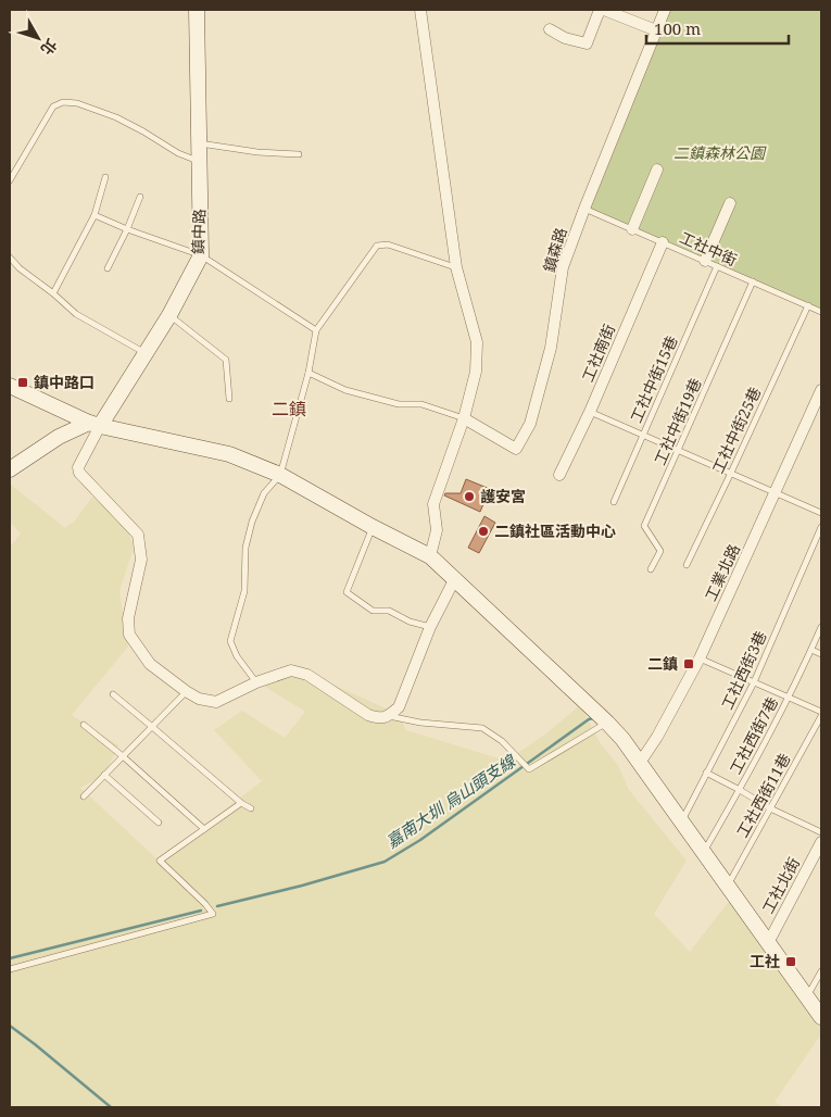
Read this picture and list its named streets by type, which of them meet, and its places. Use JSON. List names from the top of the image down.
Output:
{
  "streets": {
    "street": [
      "鎮中路",
      "鎮森路",
      "工社南街",
      "工業北路",
      "工社北街"
    ],
    "lane": [
      "工社中街",
      "工社中街15巷",
      "工社中街19巷",
      "工社中街25巷",
      "工社西街3巷",
      "工社西街7巷",
      "工社西街11巷"
    ]
  },
  "crossings": [
    ["工社中街", "鎮森路"],
    ["工社中街", "工社南街"],
    ["工社中街", "工社中街15巷"],
    ["工社中街", "工社中街19巷"],
    ["工社中街", "工社中街25巷"]
  ],
  "districts": ["二鎮"],
  "water": ["嘉南大圳 烏山頭支線"],
  "parks": ["二鎮森林公園"],
  "places": {
    "transit": ["鎮中路口", "二鎮", "工社"],
    "other": ["護安宮", "二鎮社區活動中心"]
  },
  "scale_bar": "100 m",
  "north": "bottom right"
}
